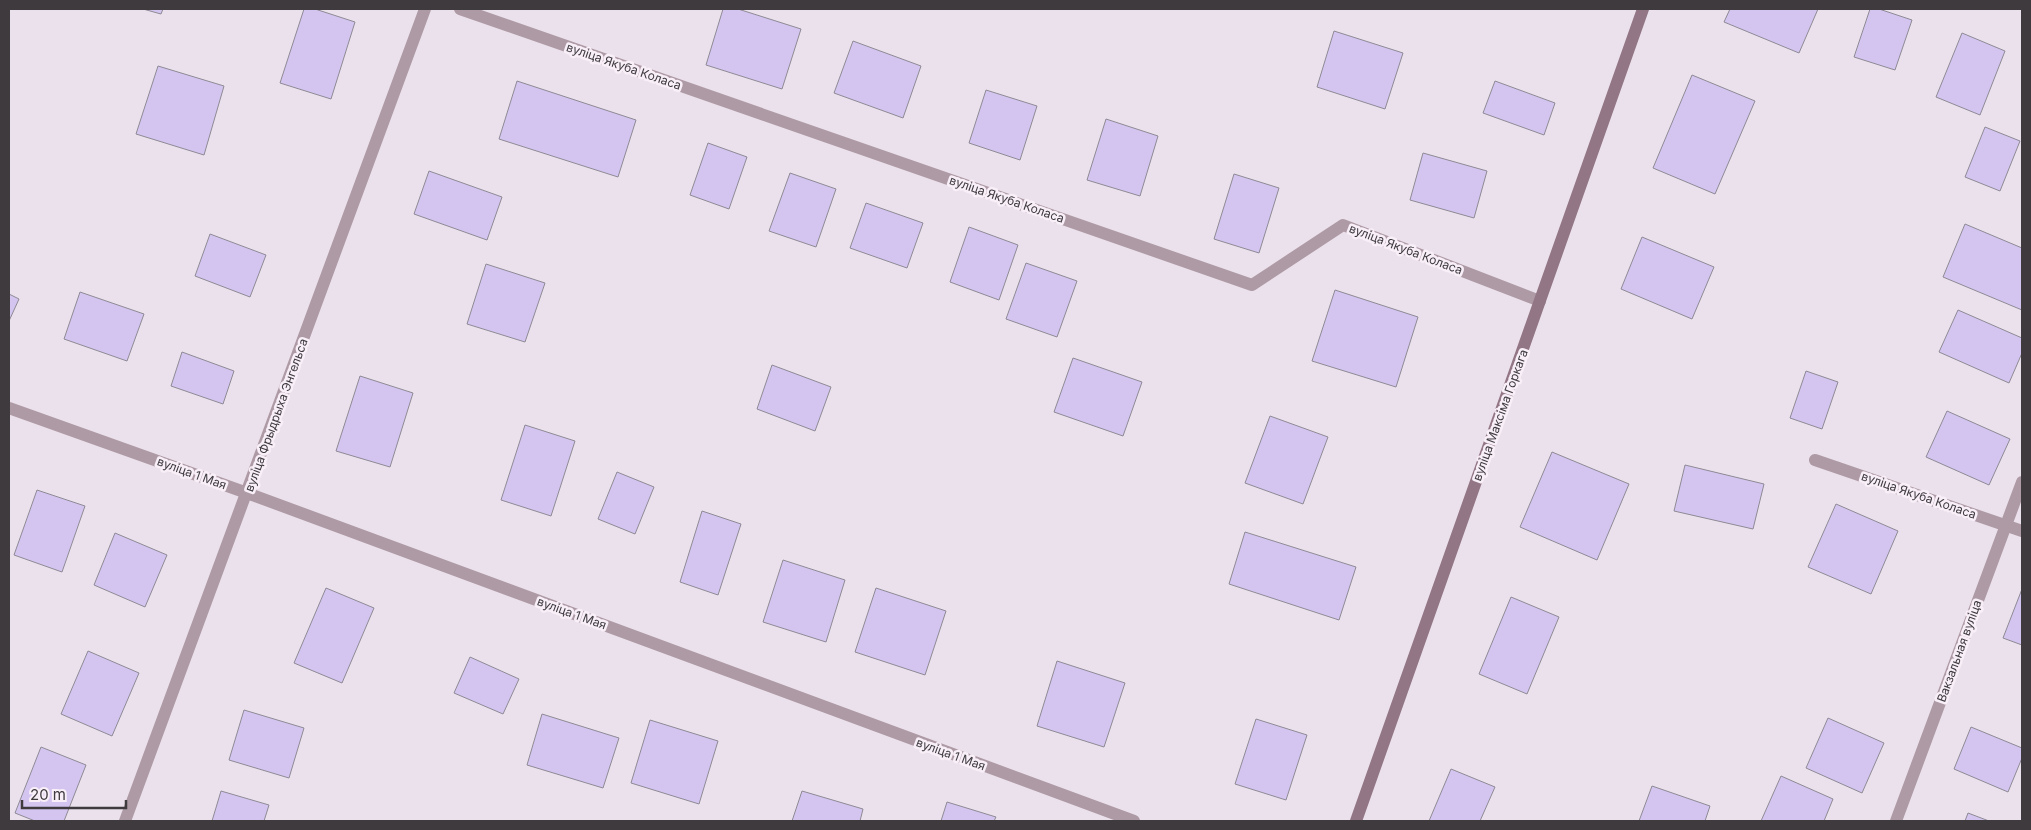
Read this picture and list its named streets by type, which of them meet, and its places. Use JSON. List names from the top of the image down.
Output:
{
  "streets": {
    "street": [
      "вуліца Якуба Коласа",
      "вуліца Фрыдрыха Энгельса",
      "вуліца Максіма Горкага",
      "вуліца 1 Мая",
      "Вакзальная вуліца"
    ]
  },
  "crossings": [
    ["вуліца Якуба Коласа", "вуліца Максіма Горкага"],
    ["вуліца Якуба Коласа", "Вакзальная вуліца"],
    ["вуліца Фрыдрыха Энгельса", "вуліца 1 Мая"]
  ],
  "scale_bar": "20 m"
}
